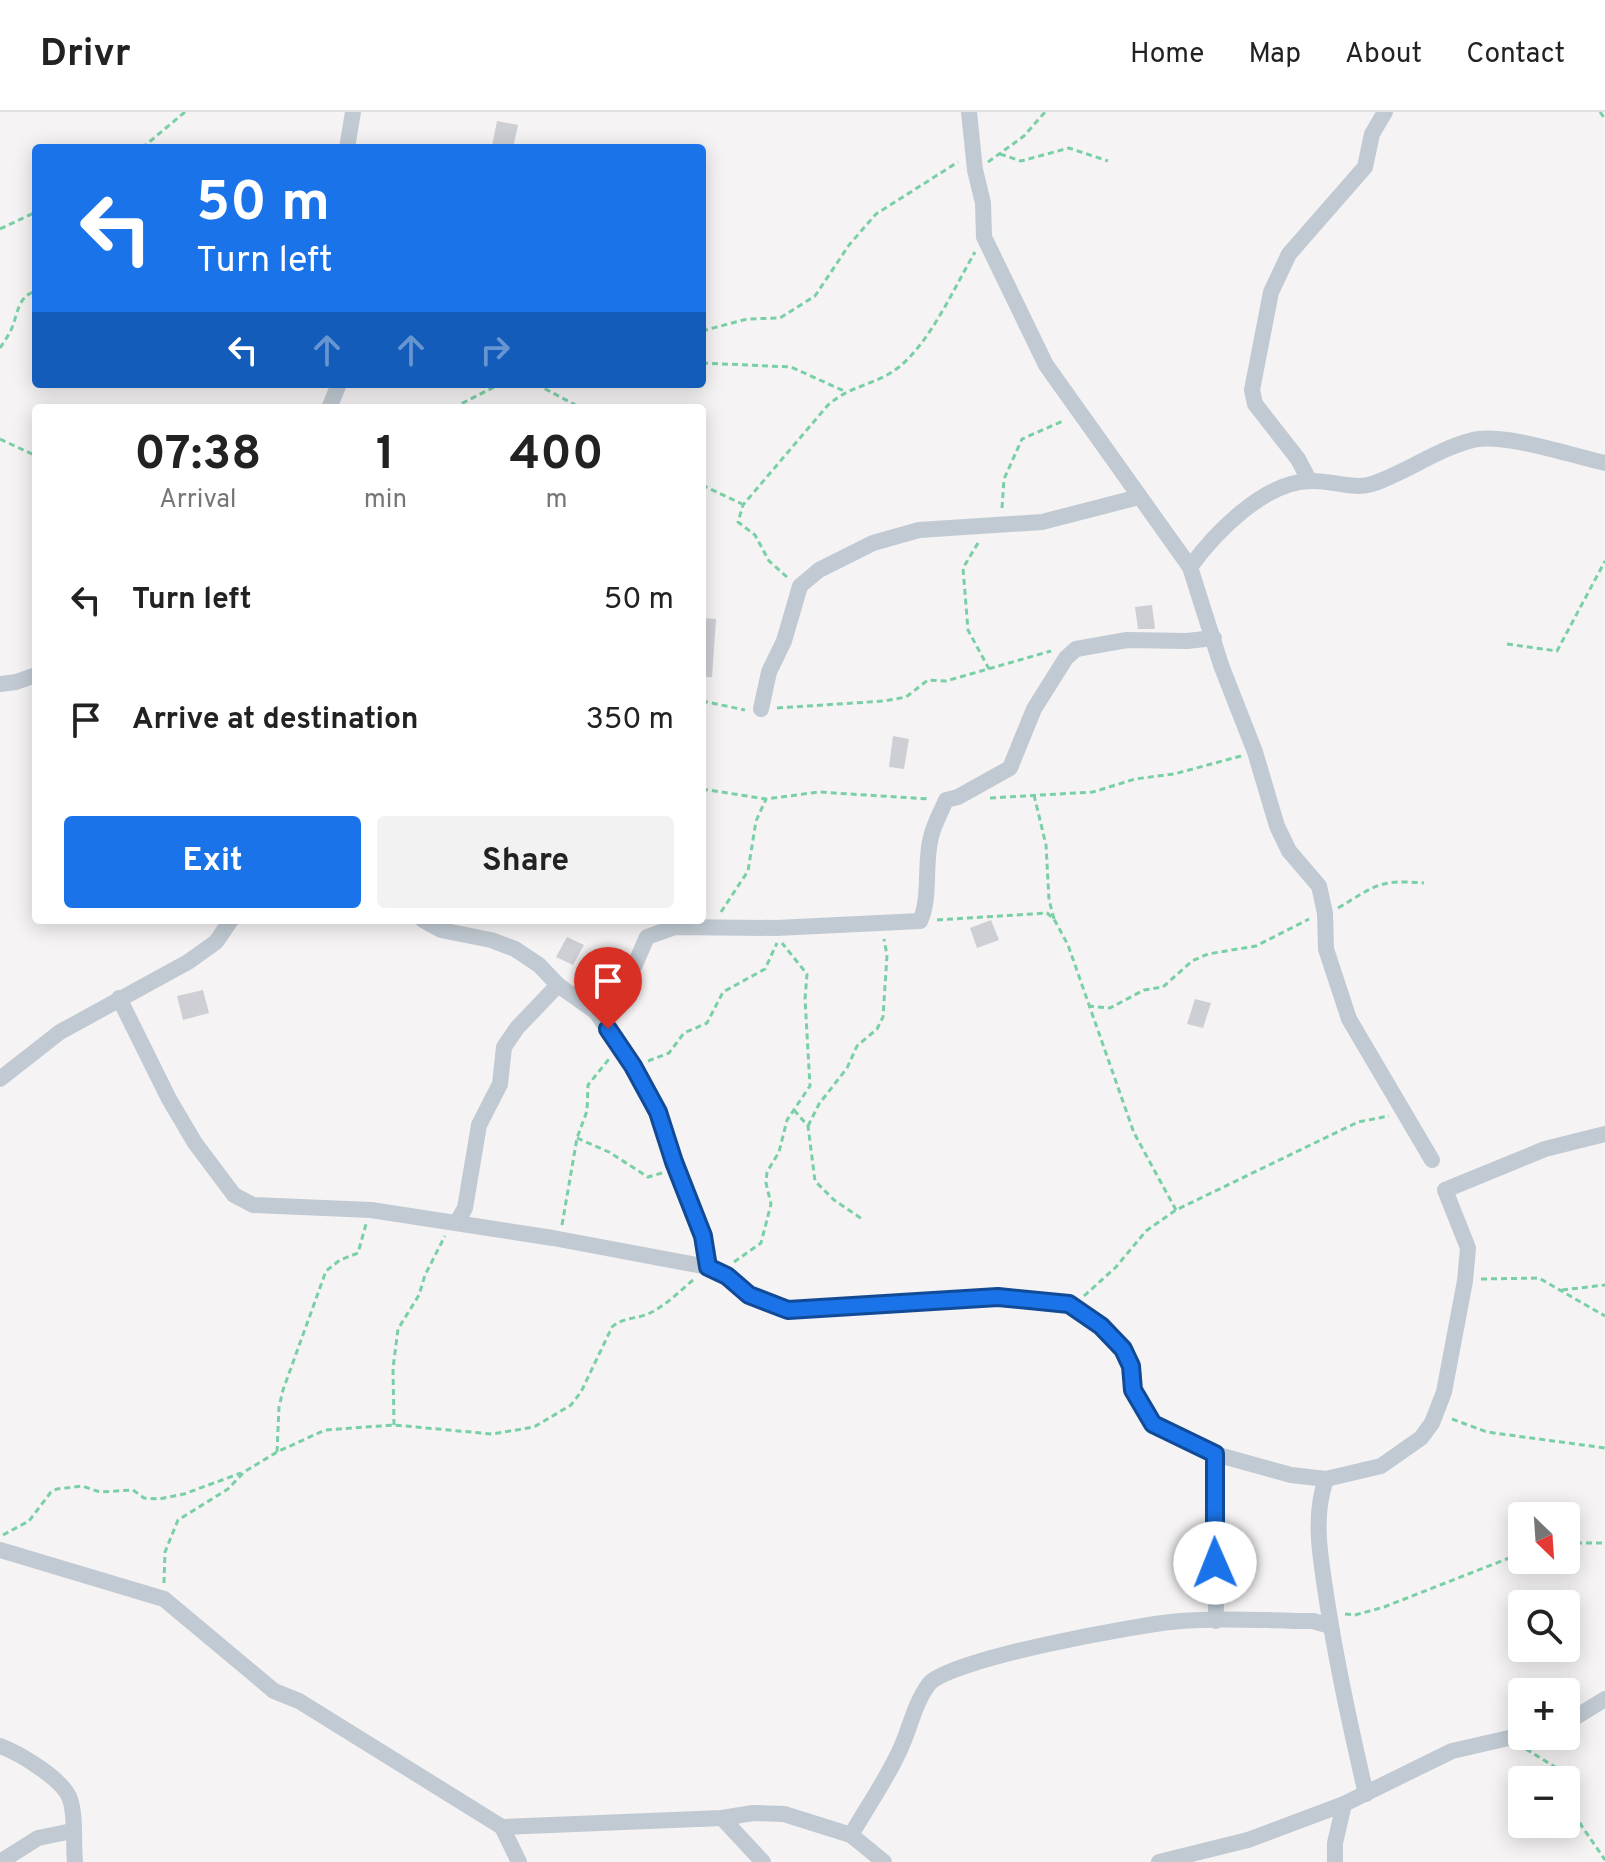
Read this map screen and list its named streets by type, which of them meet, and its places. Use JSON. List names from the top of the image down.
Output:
{
  "north": "bottom right",
  "page": {
    "header": "Drivr",
    "nav": [
      "Home",
      "Map",
      "About",
      "Contact"
    ],
    "turn": ["50 m", "Turn left"],
    "eta": [
      "07:38",
      "Arrival",
      "1",
      "min",
      "400",
      "m"
    ],
    "list": [
      {
        "name": "Turn left",
        "value": "50 m"
      },
      {
        "name": "Arrive at destination",
        "value": "350 m"
      }
    ],
    "buttons": ["Exit", "Share"],
    "map_buttons": ["+", "−"]
  }
}
